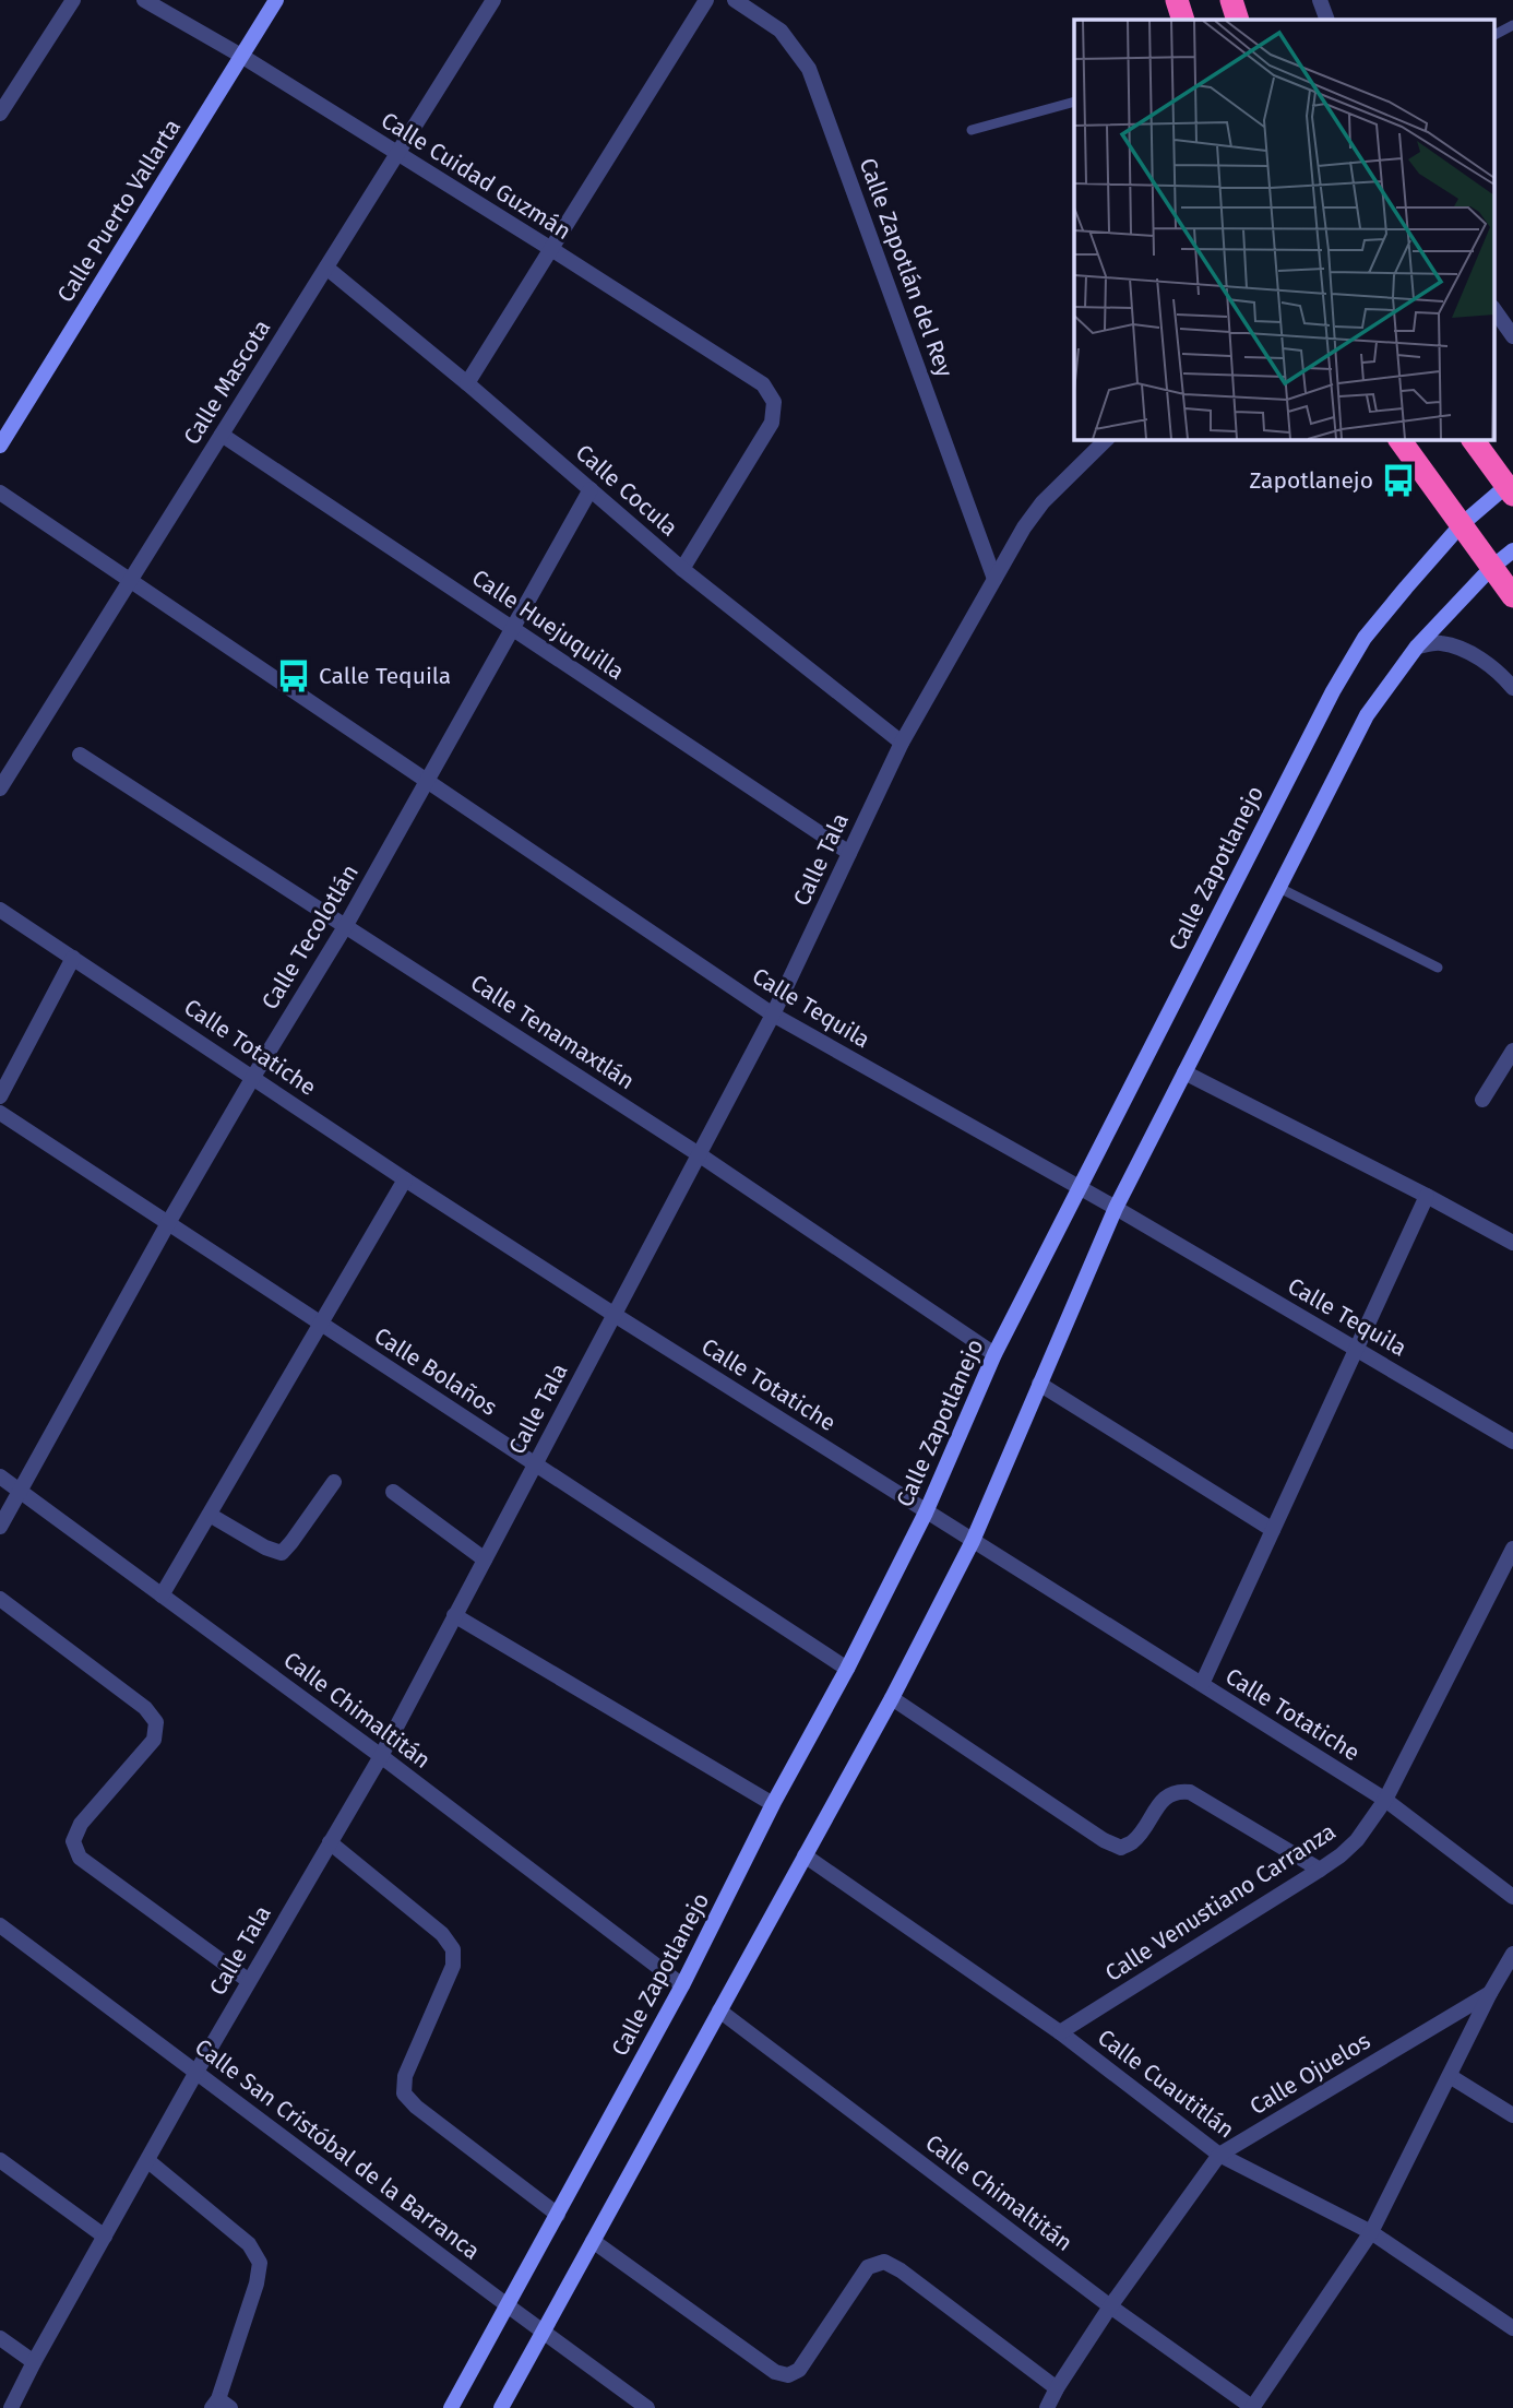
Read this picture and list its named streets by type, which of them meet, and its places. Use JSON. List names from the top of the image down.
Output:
{
  "streets": {
    "street": [
      "Calle Cuidad Guzmán",
      "Calle Puerto Vallarta",
      "Calle Zapotlán del Rey",
      "Calle Mascota",
      "Calle Cocula",
      "Calle Huejuquilla",
      "Calle Tala",
      "Calle Zapotlanejo",
      "Calle Tecolotlán",
      "Calle Tequila",
      "Calle Tenamaxtlán",
      "Calle Totatiche",
      "Calle Bolaños",
      "Calle Chimaltitán",
      "Calle Venustiano Carranza",
      "Calle Ojuelos",
      "Calle Cuautitlán",
      "Calle San Cristóbal de la Barranca"
    ]
  },
  "crossings": [
    ["Calle Cuidad Guzmán", "Calle Puerto Vallarta"],
    ["Calle Cuidad Guzmán", "Calle Mascota"],
    ["Calle Cuidad Guzmán", "Calle Cocula"],
    ["Calle Zapotlán del Rey", "Calle Tala"],
    ["Calle Mascota", "Calle Cocula"],
    ["Calle Mascota", "Calle Huejuquilla"],
    ["Calle Mascota", "Calle Tequila"],
    ["Calle Cocula", "Calle Tala"],
    ["Calle Cocula", "Calle Tecolotlán"],
    ["Calle Huejuquilla", "Calle Tala"],
    ["Calle Huejuquilla", "Calle Tecolotlán"],
    ["Calle Tala", "Calle Tequila"],
    ["Calle Tala", "Calle Tenamaxtlán"],
    ["Calle Tala", "Calle Totatiche"],
    ["Calle Tala", "Calle Bolaños"],
    ["Calle Tala", "Calle Chimaltitán"],
    ["Calle Tala", "Calle San Cristóbal de la Barranca"],
    ["Calle Zapotlanejo", "Calle Tequila"],
    ["Calle Zapotlanejo", "Calle Tenamaxtlán"],
    ["Calle Zapotlanejo", "Calle Totatiche"],
    ["Calle Zapotlanejo", "Calle Bolaños"],
    ["Calle Zapotlanejo", "Calle Chimaltitán"],
    ["Calle Zapotlanejo", "Calle San Cristóbal de la Barranca"],
    ["Calle Tecolotlán", "Calle Tequila"],
    ["Calle Tecolotlán", "Calle Tenamaxtlán"],
    ["Calle Tecolotlán", "Calle Totatiche"],
    ["Calle Tecolotlán", "Calle Bolaños"],
    ["Calle Tecolotlán", "Calle Chimaltitán"],
    ["Calle Totatiche", "Calle Venustiano Carranza"],
    ["Calle Chimaltitán", "Calle Ojuelos"],
    ["Calle Venustiano Carranza", "Calle Cuautitlán"],
    ["Calle Ojuelos", "Calle Cuautitlán"]
  ],
  "places": {
    "bus stop": ["Zapotlanejo", "Calle Tequila"]
  }
}
